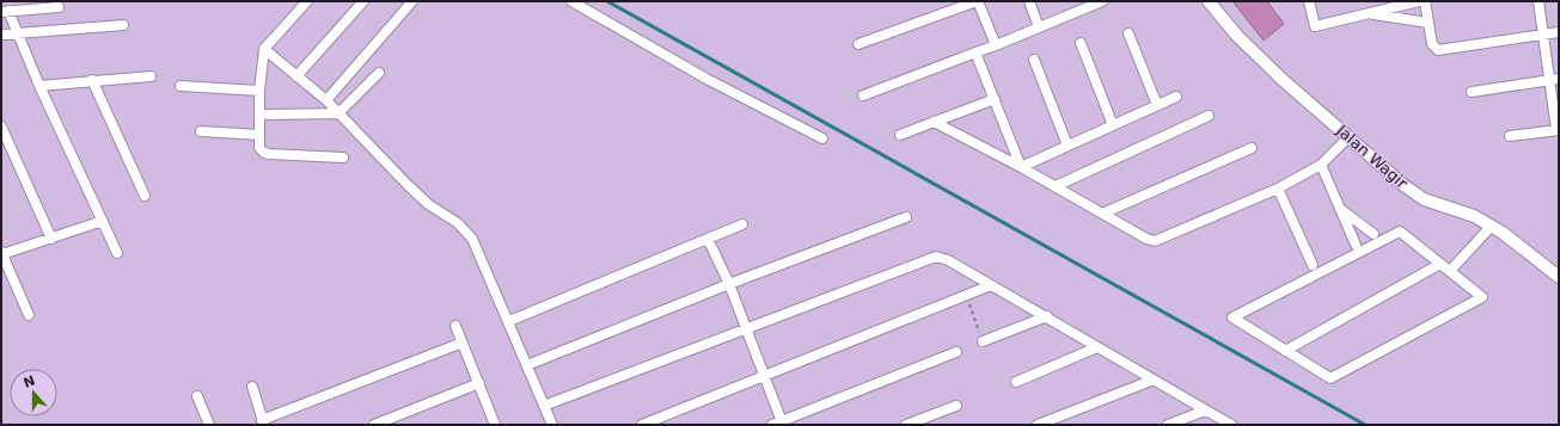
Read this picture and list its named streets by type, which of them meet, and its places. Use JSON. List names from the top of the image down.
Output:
{
  "streets": {
    "street": ["Jalan Wagir"]
  },
  "north": "top"
}
